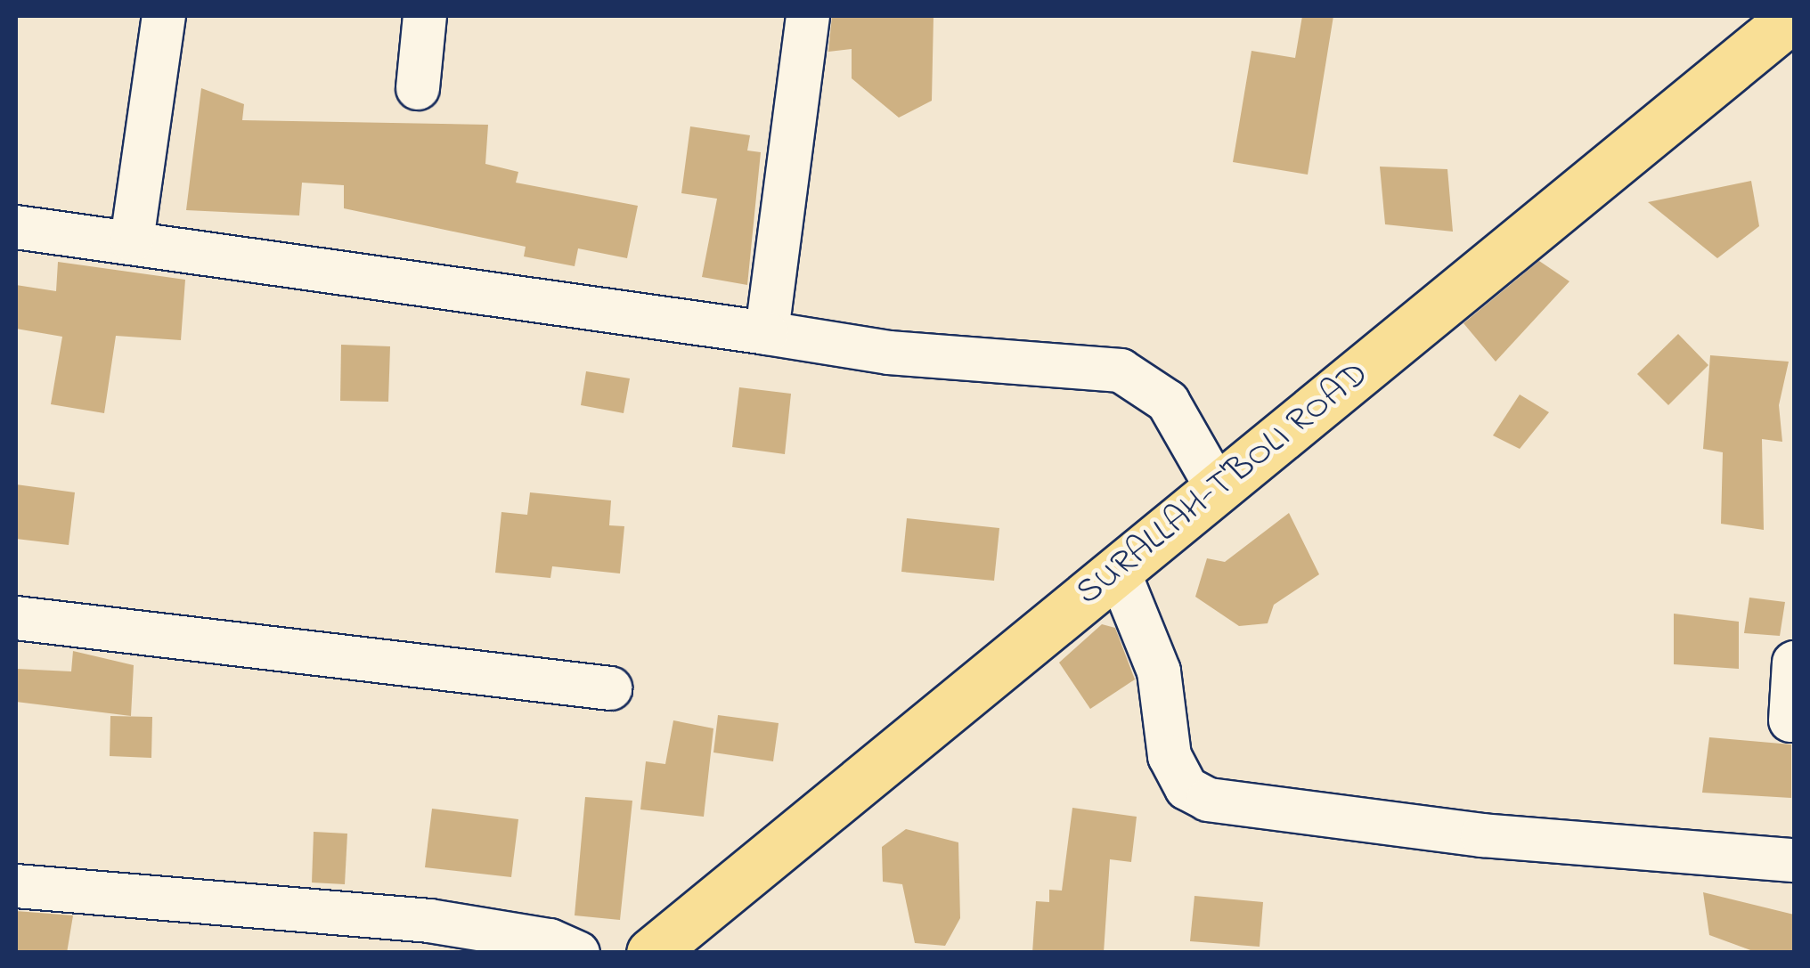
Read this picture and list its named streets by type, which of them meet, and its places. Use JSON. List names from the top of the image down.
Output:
{
  "streets": {
    "main road": ["SURALLAH-T'BOLI ROAD"]
  }
}
